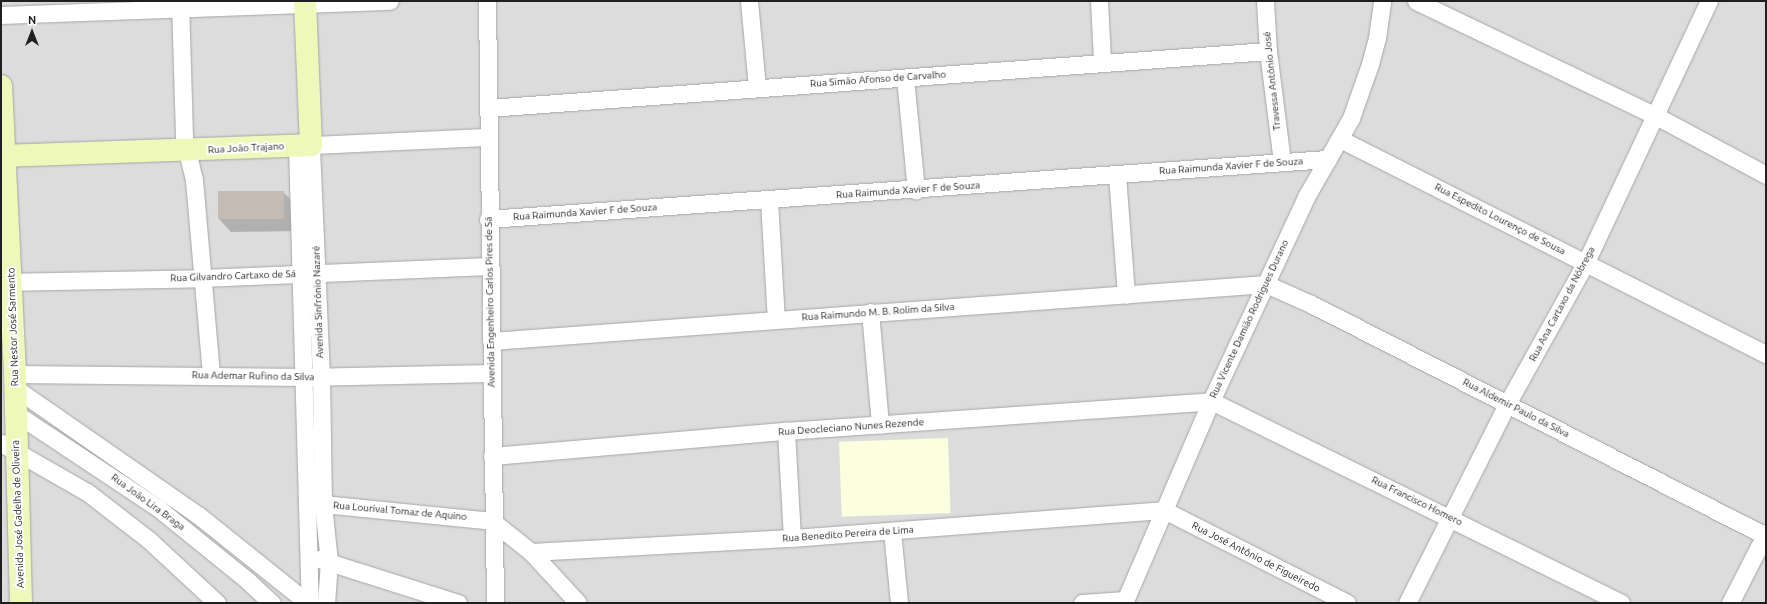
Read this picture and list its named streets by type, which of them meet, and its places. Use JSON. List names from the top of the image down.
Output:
{
  "streets": {
    "main road": [
      "Rua João Trajano",
      "Avenida Sinfrônio Nazaré",
      "Rua Nestor José Sarmento",
      "Avenida José Gadelha de Oliveira"
    ],
    "street": [
      "Rua Simão Afonso de Carvalho",
      "Travessa Antônio José",
      "Rua Raimunda Xavier F de Souza",
      "Rua Espedito Lourenço de Sousa",
      "Rua Gilvandro Cartaxo de Sá",
      "Avenida Engenheiro Carlos Pires de Sá",
      "Rua Ana Cartaxo da Nóbrega",
      "Rua Raimundo M. B. Rolim da Silva",
      "Rua Vicente Damião Rodrigues Durano",
      "Rua Ademar Rufino da Silva",
      "Rua Aldemir Paulo da Silva",
      "Rua Deocleciano Nunes Rezende",
      "Rua Francisco Homero",
      "Rua João Lira Braga",
      "Rua Lourival Tomaz de Aquino",
      "Rua Benedito Pereira de Lima",
      "Rua José Antônio de Figueiredo"
    ]
  },
  "crossings": [
    ["Rua Simão Afonso de Carvalho", "Travessa Antônio José"],
    ["Rua Simão Afonso de Carvalho", "Avenida Engenheiro Carlos Pires de Sá"],
    ["Travessa Antônio José", "Rua Raimunda Xavier F de Souza"],
    ["Rua João Trajano", "Avenida Sinfrônio Nazaré"],
    ["Rua João Trajano", "Avenida Engenheiro Carlos Pires de Sá"],
    ["Rua João Trajano", "Rua Nestor José Sarmento"],
    ["Rua Raimunda Xavier F de Souza", "Avenida Engenheiro Carlos Pires de Sá"],
    ["Rua Raimunda Xavier F de Souza", "Rua Vicente Damião Rodrigues Durano"],
    ["Rua Espedito Lourenço de Sousa", "Rua Ana Cartaxo da Nóbrega"],
    ["Rua Espedito Lourenço de Sousa", "Rua Vicente Damião Rodrigues Durano"],
    ["Rua Gilvandro Cartaxo de Sá", "Avenida Sinfrônio Nazaré"],
    ["Rua Gilvandro Cartaxo de Sá", "Avenida Engenheiro Carlos Pires de Sá"],
    ["Rua Gilvandro Cartaxo de Sá", "Rua Nestor José Sarmento"],
    ["Avenida Sinfrônio Nazaré", "Rua Ademar Rufino da Silva"],
    ["Avenida Sinfrônio Nazaré", "Rua Lourival Tomaz de Aquino"],
    ["Avenida Engenheiro Carlos Pires de Sá", "Rua Raimundo M. B. Rolim da Silva"],
    ["Avenida Engenheiro Carlos Pires de Sá", "Rua Ademar Rufino da Silva"],
    ["Avenida Engenheiro Carlos Pires de Sá", "Rua Deocleciano Nunes Rezende"],
    ["Avenida Engenheiro Carlos Pires de Sá", "Rua Lourival Tomaz de Aquino"],
    ["Rua Ana Cartaxo da Nóbrega", "Rua Aldemir Paulo da Silva"],
    ["Rua Ana Cartaxo da Nóbrega", "Rua Francisco Homero"],
    ["Rua Raimundo M. B. Rolim da Silva", "Rua Vicente Damião Rodrigues Durano"],
    ["Rua Raimundo M. B. Rolim da Silva", "Rua Aldemir Paulo da Silva"],
    ["Rua Vicente Damião Rodrigues Durano", "Rua Aldemir Paulo da Silva"],
    ["Rua Vicente Damião Rodrigues Durano", "Rua Deocleciano Nunes Rezende"],
    ["Rua Vicente Damião Rodrigues Durano", "Rua Francisco Homero"],
    ["Rua Vicente Damião Rodrigues Durano", "Rua Benedito Pereira de Lima"],
    ["Rua Vicente Damião Rodrigues Durano", "Rua José Antônio de Figueiredo"],
    ["Rua Nestor José Sarmento", "Rua Ademar Rufino da Silva"],
    ["Rua Nestor José Sarmento", "Rua João Lira Braga"],
    ["Rua Nestor José Sarmento", "Avenida José Gadelha de Oliveira"],
    ["Rua Deocleciano Nunes Rezende", "Rua Francisco Homero"],
    ["Rua João Lira Braga", "Avenida José Gadelha de Oliveira"],
    ["Rua Benedito Pereira de Lima", "Rua José Antônio de Figueiredo"]
  ],
  "north": "top"
}
